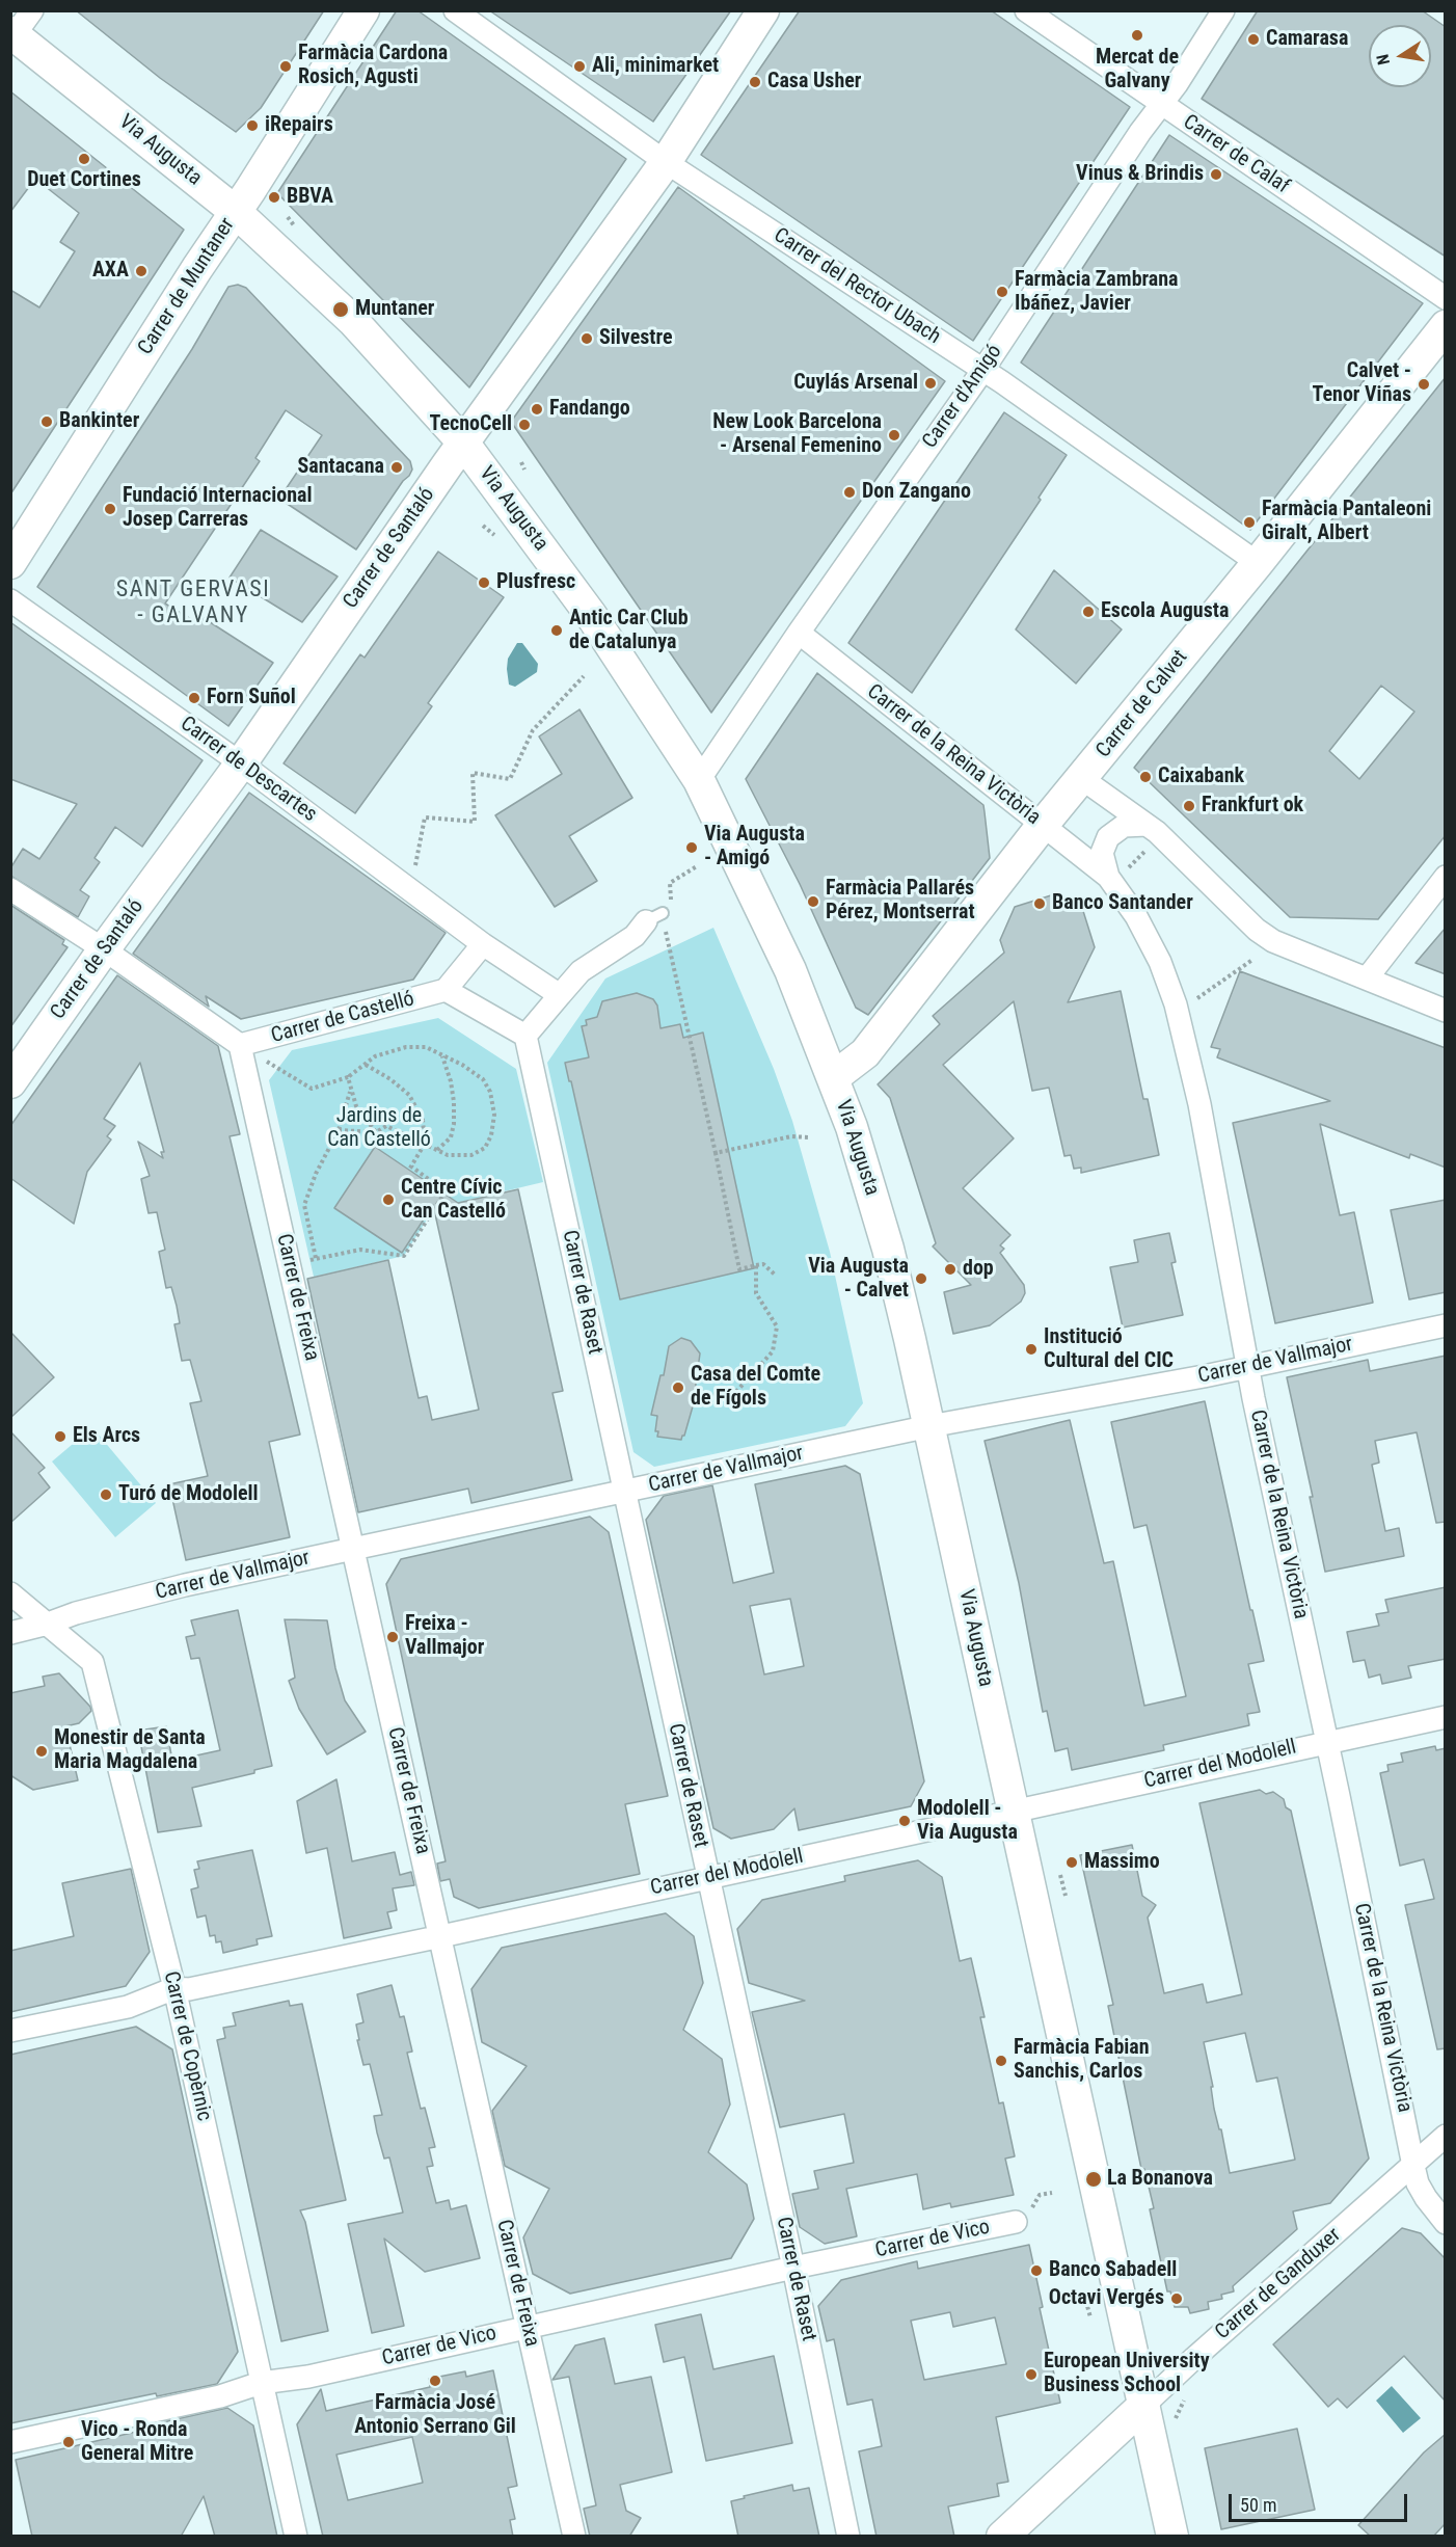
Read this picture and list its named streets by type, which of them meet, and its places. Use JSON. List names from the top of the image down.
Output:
{
  "streets": {
    "street": [
      "Via Augusta",
      "Carrer de Calaf",
      "Carrer de Muntaner",
      "Carrer del Rector Ubach",
      "Carrer d'Amigó",
      "Carrer de Santaló",
      "Carrer de Calvet",
      "Carrer de la Reina Victòria",
      "Carrer de Descartes",
      "Carrer de Castelló",
      "Carrer de Raset",
      "Carrer de Freixa",
      "Carrer de Vallmajor",
      "Carrer del Modolell",
      "Carrer de Copèrnic",
      "Carrer de Vico",
      "Carrer de Ganduxer"
    ]
  },
  "crossings": [
    ["Via Augusta", "Carrer de Muntaner"],
    ["Via Augusta", "Carrer d'Amigó"],
    ["Via Augusta", "Carrer de Santaló"],
    ["Via Augusta", "Carrer de Calvet"],
    ["Via Augusta", "Carrer de Vallmajor"],
    ["Via Augusta", "Carrer del Modolell"],
    ["Via Augusta", "Carrer de Ganduxer"],
    ["Carrer de Calaf", "Carrer d'Amigó"],
    ["Carrer del Rector Ubach", "Carrer d'Amigó"],
    ["Carrer del Rector Ubach", "Carrer de Santaló"],
    ["Carrer del Rector Ubach", "Carrer de Calvet"],
    ["Carrer d'Amigó", "Carrer de la Reina Victòria"],
    ["Carrer de Santaló", "Carrer de Descartes"],
    ["Carrer de Calvet", "Carrer de la Reina Victòria"],
    ["Carrer de la Reina Victòria", "Carrer de Vallmajor"],
    ["Carrer de la Reina Victòria", "Carrer del Modolell"],
    ["Carrer de la Reina Victòria", "Carrer de Ganduxer"],
    ["Carrer de Castelló", "Carrer de Freixa"],
    ["Carrer de Raset", "Carrer de Vallmajor"],
    ["Carrer de Raset", "Carrer del Modolell"],
    ["Carrer de Raset", "Carrer de Vico"],
    ["Carrer de Freixa", "Carrer de Vallmajor"],
    ["Carrer de Freixa", "Carrer del Modolell"],
    ["Carrer de Freixa", "Carrer de Vico"],
    ["Carrer de Vallmajor", "Carrer de Copèrnic"],
    ["Carrer del Modolell", "Carrer de Copèrnic"],
    ["Carrer de Copèrnic", "Carrer de Vico"]
  ],
  "districts": ["SANT GERVASI - GALVANY"],
  "parks": ["Jardins de Can Castelló"],
  "places": [
    "Mercat de Galvany",
    "Camarasa",
    "Farmàcia Cardona Rosich, Agusti",
    "Ali, minimarket",
    "Casa Usher",
    "iRepairs",
    "Duet Cortines",
    "Vinus & Brindis",
    "BBVA",
    "AXA",
    "Farmàcia Zambrana Ibáñez, Javier",
    "Muntaner",
    "Silvestre",
    "Cuylás Arsenal",
    "Calvet - Tenor Viñas",
    "Fandango",
    "Bankinter",
    "TecnoCell",
    "New Look Barcelona - Arsenal Femenino",
    "Santacana",
    "Don Zangano",
    "Fundació Internacional Josep Carreras",
    "Farmàcia Pantaleoni Giralt, Albert",
    "Plusfresc",
    "Escola Augusta",
    "Antic Car Club de Catalunya",
    "Forn Suñol",
    "Caixabank",
    "Frankfurt ok",
    "Via Augusta - Amigó",
    "Farmàcia Pallarés Pérez, Montserrat",
    "Banco Santander",
    "Centre Cívic Can Castelló",
    "dop",
    "Via Augusta - Calvet",
    "Institució Cultural del CIC",
    "Casa del Comte de Fígols",
    "Els Arcs",
    "Turó de Modolell",
    "Freixa - Vallmajor",
    "Monestir de Santa Maria Magdalena",
    "Modolell - Via Augusta",
    "Massimo",
    "Farmàcia Fabian Sanchis, Carlos",
    "La Bonanova",
    "Banco Sabadell",
    "Octavi Vergés",
    "European University Business School",
    "Farmàcia José Antonio Serrano Gil",
    "Vico - Ronda General Mitre"
  ],
  "scale_bar": "50 m",
  "north": "left"
}
